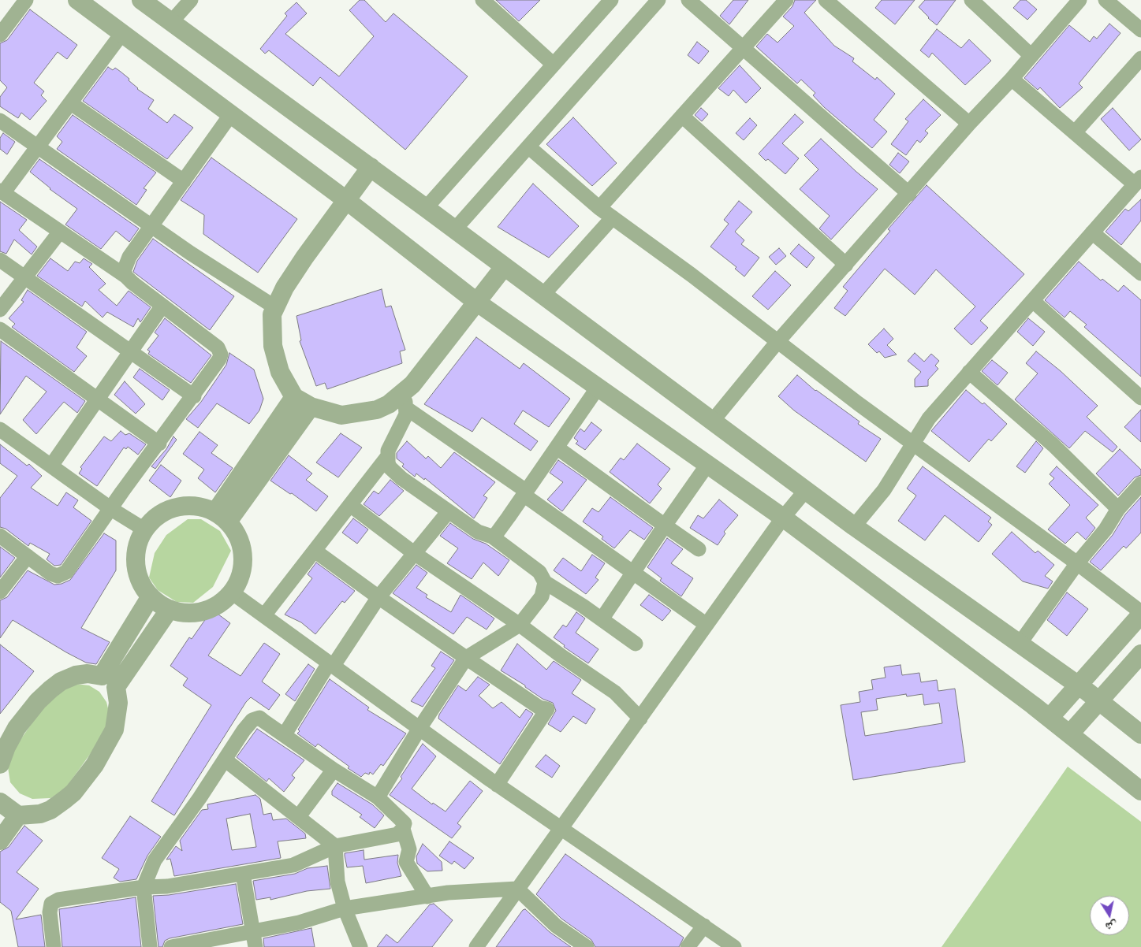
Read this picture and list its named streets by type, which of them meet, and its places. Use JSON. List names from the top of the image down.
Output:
{
  "north": "bottom"
}
